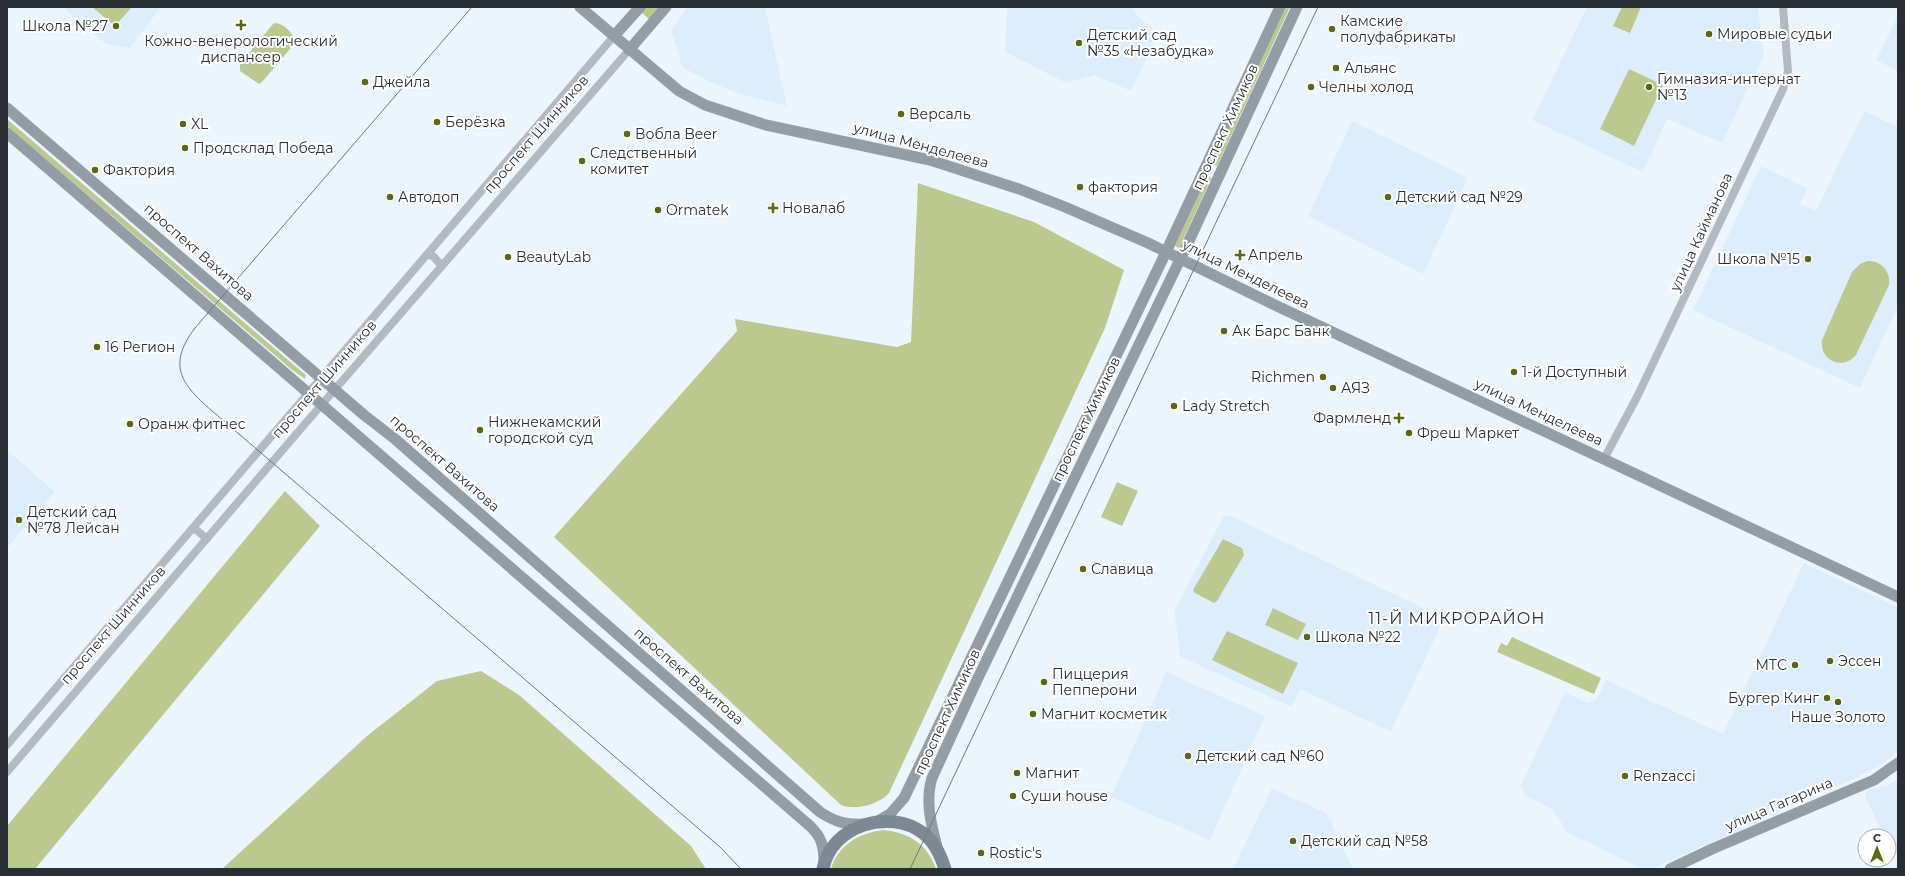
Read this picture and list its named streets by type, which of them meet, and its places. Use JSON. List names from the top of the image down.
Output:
{
  "streets": {
    "main road": [
      "проспект Химиков",
      "проспект Шинников",
      "улица Менделеева",
      "проспект Вахитова",
      "улица Гагарина"
    ],
    "street": ["улица Кайманова"]
  },
  "crossings": [
    ["проспект Химиков", "улица Менделеева"],
    ["проспект Химиков", "проспект Вахитова"],
    ["проспект Шинников", "улица Менделеева"],
    ["проспект Шинников", "проспект Вахитова"],
    ["улица Менделеева", "улица Кайманова"]
  ],
  "districts": ["11-Й МИКРОРАЙОН"],
  "places": {
    "health": [
      "Кожно-венерологический диспансер",
      "Новалаб",
      "Апрель",
      "Фармленд"
    ],
    "other": [
      "Школа №27",
      "Камские полуфабрикаты",
      "Мировые судьи",
      "Детский сад №35 «Незабудка»",
      "Альянс",
      "Джейла",
      "Челны холод",
      "Гимназия-интернат №13",
      "Версаль",
      "Берёзка",
      "XL",
      "Вобла Beer",
      "Продсклад Победа",
      "Следственный комитет",
      "Фактория",
      "фактория",
      "Автодоп",
      "Детский сад №29",
      "Ormatek",
      "BeautyLab",
      "Школа №15",
      "Ак Барс Банк",
      "16 Регион",
      "1-й Доступный",
      "Richmen",
      "АЯЗ",
      "Lady Stretch",
      "Оранж фитнес",
      "Нижнекамский городской суд",
      "Фреш Маркет",
      "Детский сад №78 Лейсан",
      "Славица",
      "Школа №22",
      "Эссен",
      "МТС",
      "Пиццерия Пепперони",
      "Бургер Кинг",
      "Наше Золото",
      "Магнит косметик",
      "Детский сад №60",
      "Магнит",
      "Renzacci",
      "Суши house",
      "Детский сад №58",
      "Rostic's"
    ]
  },
  "north": "top"
}
